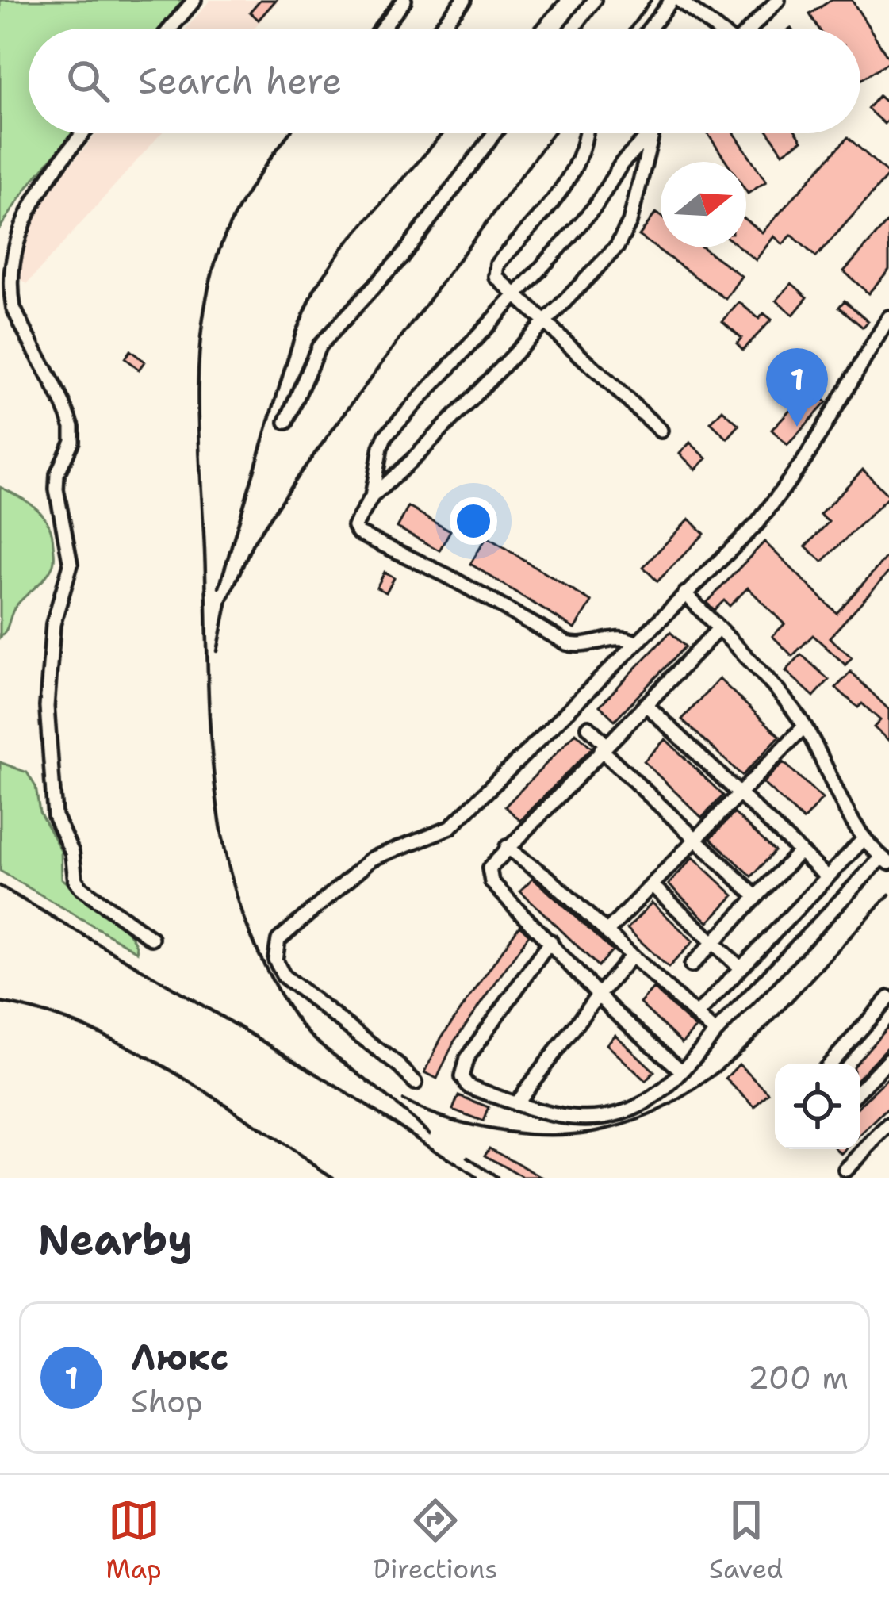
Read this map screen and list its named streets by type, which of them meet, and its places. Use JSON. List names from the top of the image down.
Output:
{
  "north": "right",
  "page": {
    "search": "Search here",
    "pins": "1",
    "heading": "Nearby",
    "list": [
      {
        "mark": "1",
        "name": "Люкс",
        "note": "Shop",
        "value": "200 m"
      }
    ],
    "nav": ["Map", "Directions", "Saved"]
  }
}
